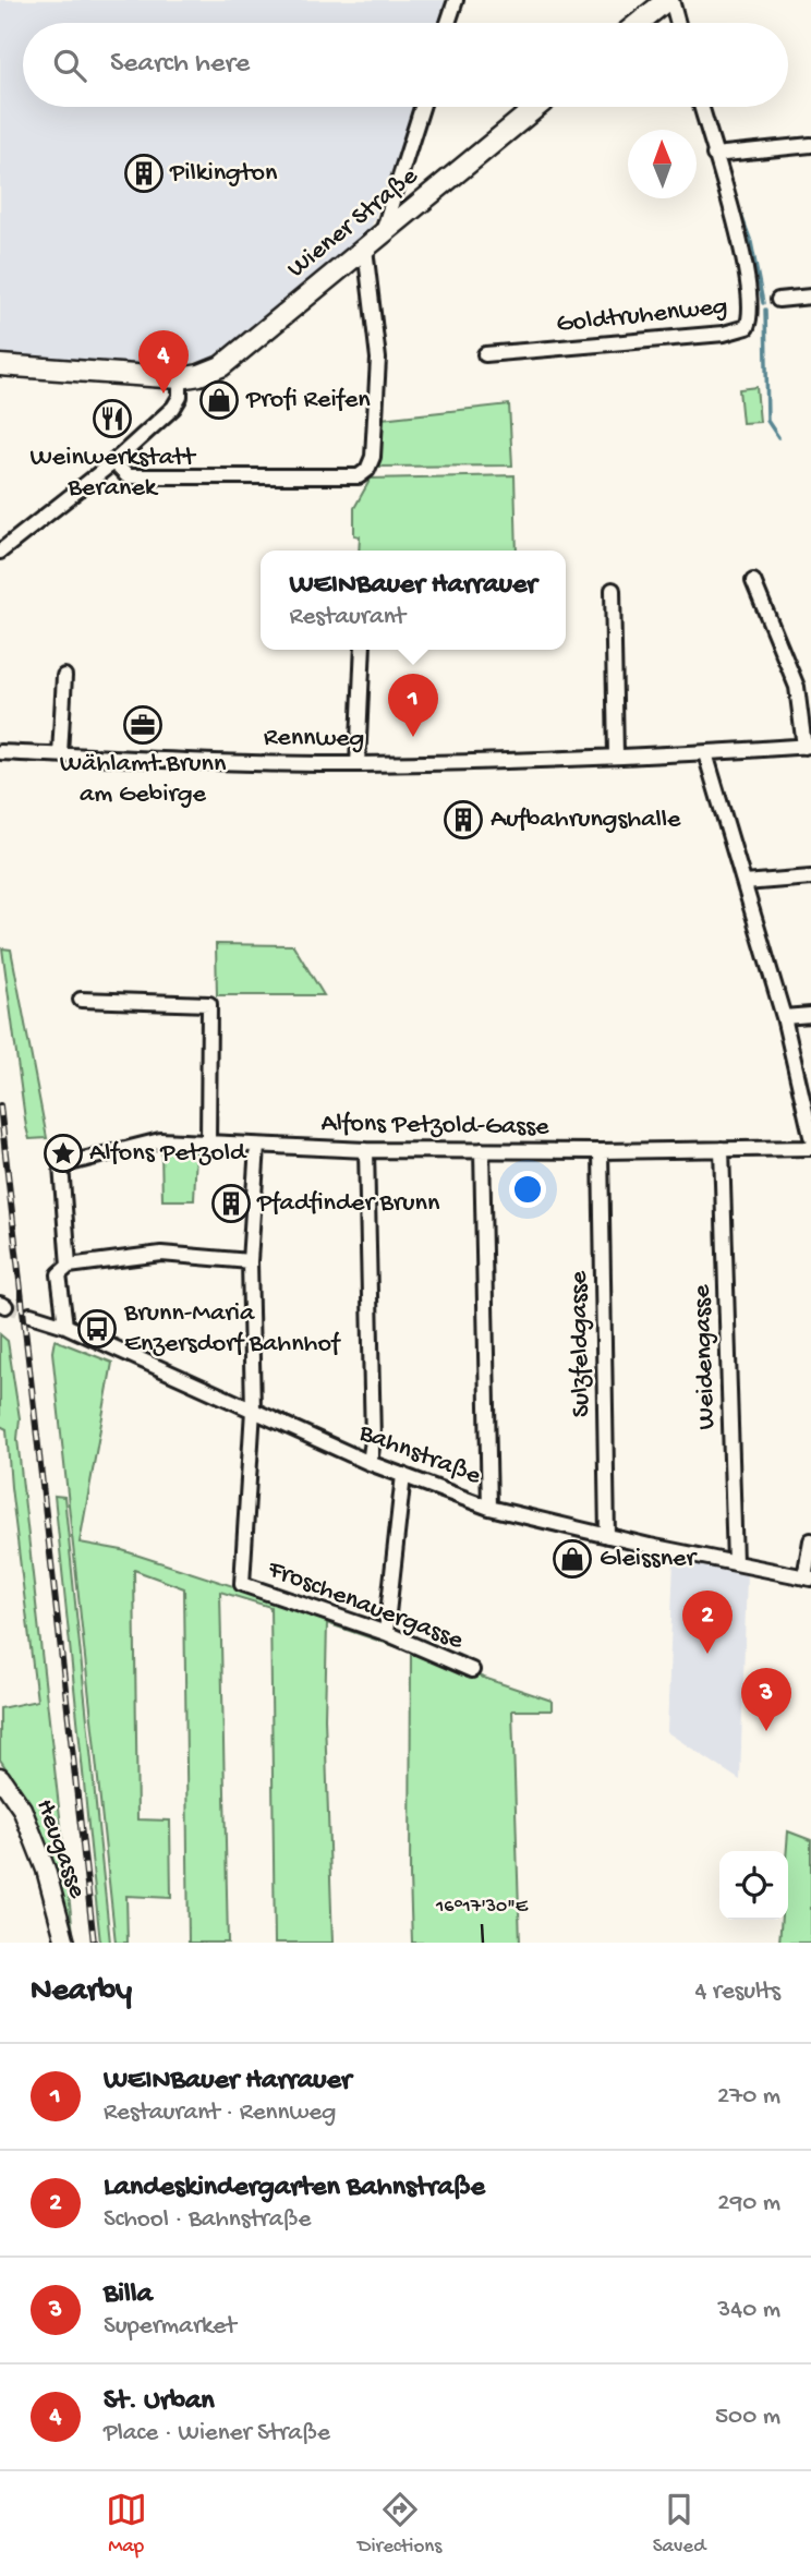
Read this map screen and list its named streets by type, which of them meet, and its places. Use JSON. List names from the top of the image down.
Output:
{
  "streets": {
    "main road": ["Wiener Straße"],
    "street": [
      "Goldtruhenweg",
      "Rennweg",
      "Alfons Petzold-Gasse",
      "Sulzfeldgasse",
      "Weidengasse",
      "Bahnstraße",
      "Froschenauergasse",
      "Heugasse"
    ]
  },
  "crossings": [
    ["Alfons Petzold-Gasse", "Sulzfeldgasse"],
    ["Alfons Petzold-Gasse", "Weidengasse"],
    ["Sulzfeldgasse", "Bahnstraße"],
    ["Weidengasse", "Bahnstraße"],
    ["Bahnstraße", "Froschenauergasse"]
  ],
  "places": {
    "building": ["Pilkington", "Aufbahrungshalle", "Pfadfinder Brunn"],
    "shop": ["Profi Reifen", "Gleissner"],
    "restaurant": ["Weinwerkstatt Beranek"],
    "office": ["Wählamt Brunn am Gebirge"],
    "place": ["Alfons Petzold"],
    "bus stop": ["Brunn-Maria Enzersdorf Bahnhof"]
  },
  "north": "top",
  "page": {
    "search": "Search here",
    "pins": [
      "4",
      "1",
      "2",
      "3"
    ],
    "popup": ["WEINBauer Harrauer", "Restaurant"],
    "heading": ["Nearby", "4 results"],
    "list": [
      {
        "mark": "1",
        "name": "WEINBauer Harrauer",
        "note": "Restaurant · Rennweg",
        "value": "270 m"
      },
      {
        "mark": "2",
        "name": "Landeskindergarten Bahnstraße",
        "note": "School · Bahnstraße",
        "value": "290 m"
      },
      {
        "mark": "3",
        "name": "Billa",
        "note": "Supermarket",
        "value": "340 m"
      },
      {
        "mark": "4",
        "name": "St. Urban",
        "note": "Place · Wiener Straße",
        "value": "500 m"
      }
    ],
    "nav": ["Map", "Directions", "Saved"]
  },
  "coordinates": ["16°17'30\"E"]
}
